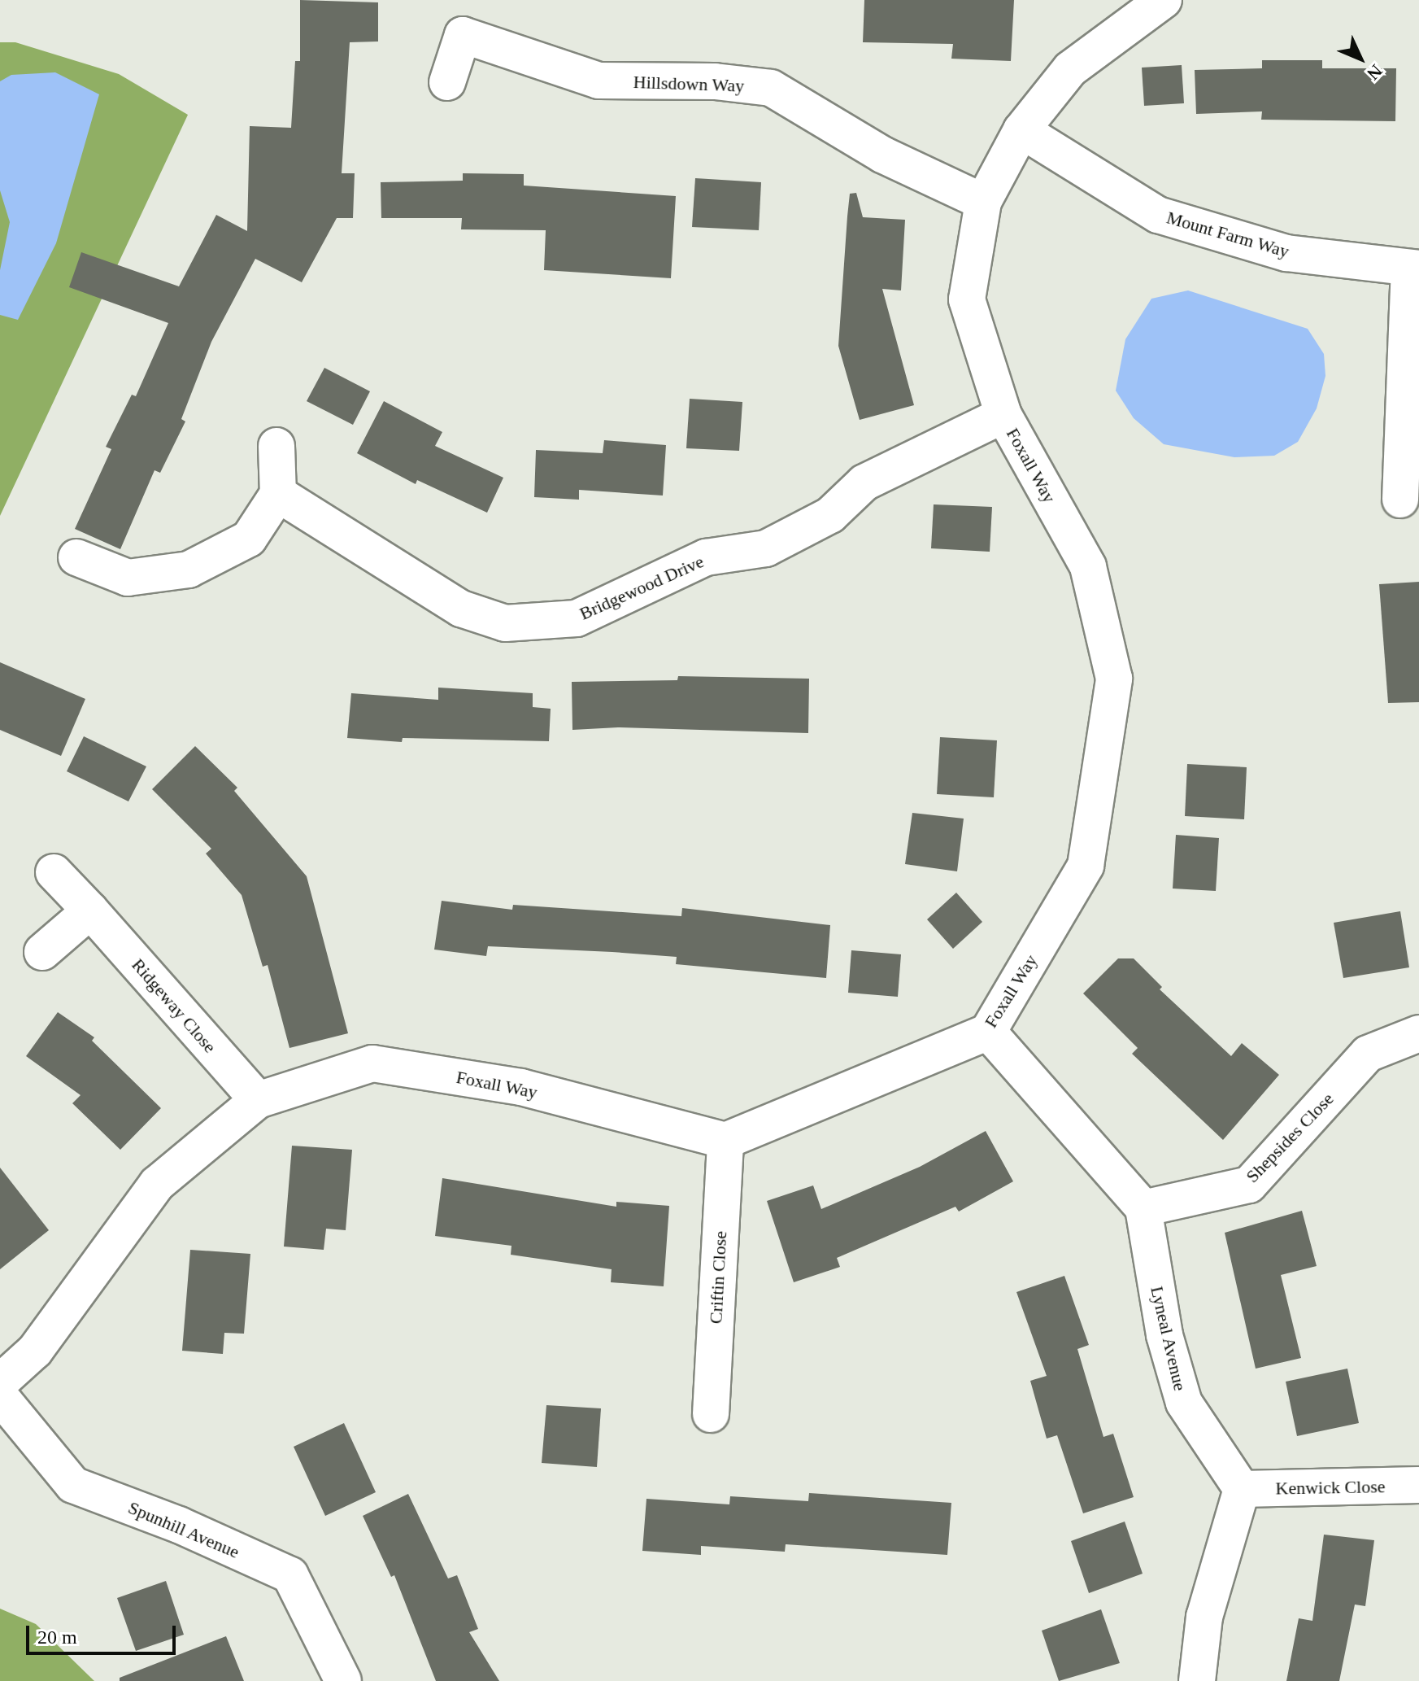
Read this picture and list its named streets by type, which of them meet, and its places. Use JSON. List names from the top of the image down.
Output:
{
  "streets": {
    "street": [
      "Hillsdown Way",
      "Mount Farm Way",
      "Foxall Way",
      "Bridgewood Drive",
      "Ridgeway Close",
      "Shepsides Close",
      "Criftin Close",
      "Lyneal Avenue",
      "Kenwick Close",
      "Spunhill Avenue"
    ]
  },
  "crossings": [
    ["Hillsdown Way", "Foxall Way"],
    ["Mount Farm Way", "Foxall Way"],
    ["Foxall Way", "Bridgewood Drive"],
    ["Foxall Way", "Ridgeway Close"],
    ["Foxall Way", "Criftin Close"],
    ["Shepsides Close", "Lyneal Avenue"],
    ["Lyneal Avenue", "Kenwick Close"]
  ],
  "scale_bar": "20 m",
  "north": "bottom right"
}
